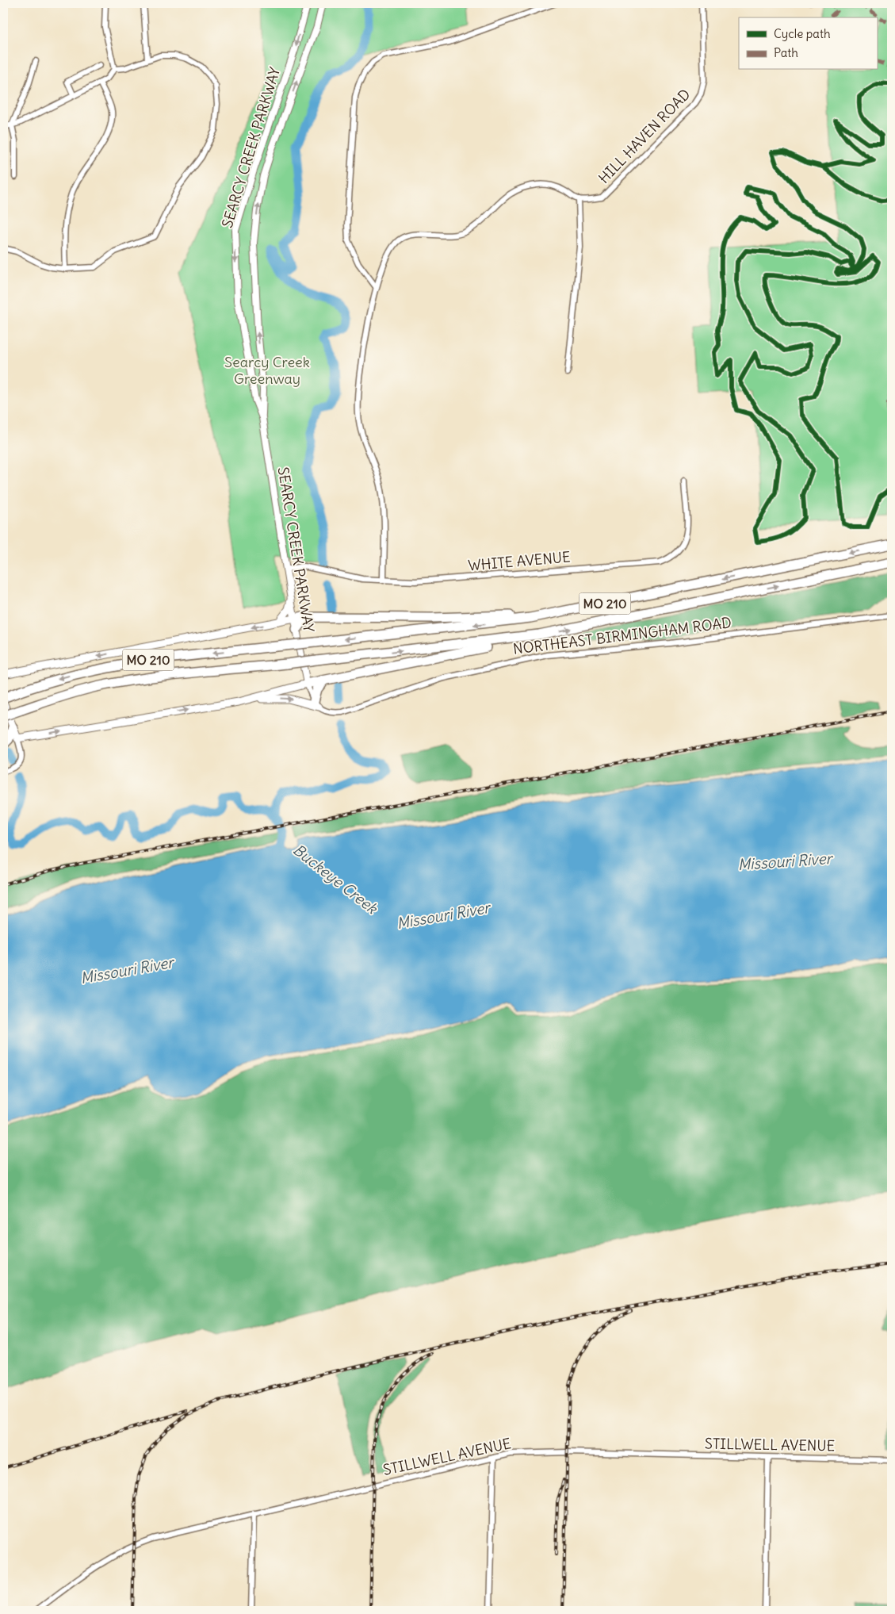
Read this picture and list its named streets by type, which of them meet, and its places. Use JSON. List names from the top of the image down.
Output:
{
  "streets": {
    "highway": ["MO 210"],
    "street": [
      "HILL HAVEN ROAD",
      "SEARCY CREEK PARKWAY",
      "WHITE AVENUE",
      "NORTHEAST BIRMINGHAM ROAD",
      "STILLWELL AVENUE"
    ]
  },
  "crossings": [
    ["SEARCY CREEK PARKWAY", "WHITE AVENUE"]
  ],
  "water": ["Missouri River", "Buckeye Creek"],
  "parks": ["Searcy Creek Greenway"],
  "legend": ["Cycle path", "Path"]
}
